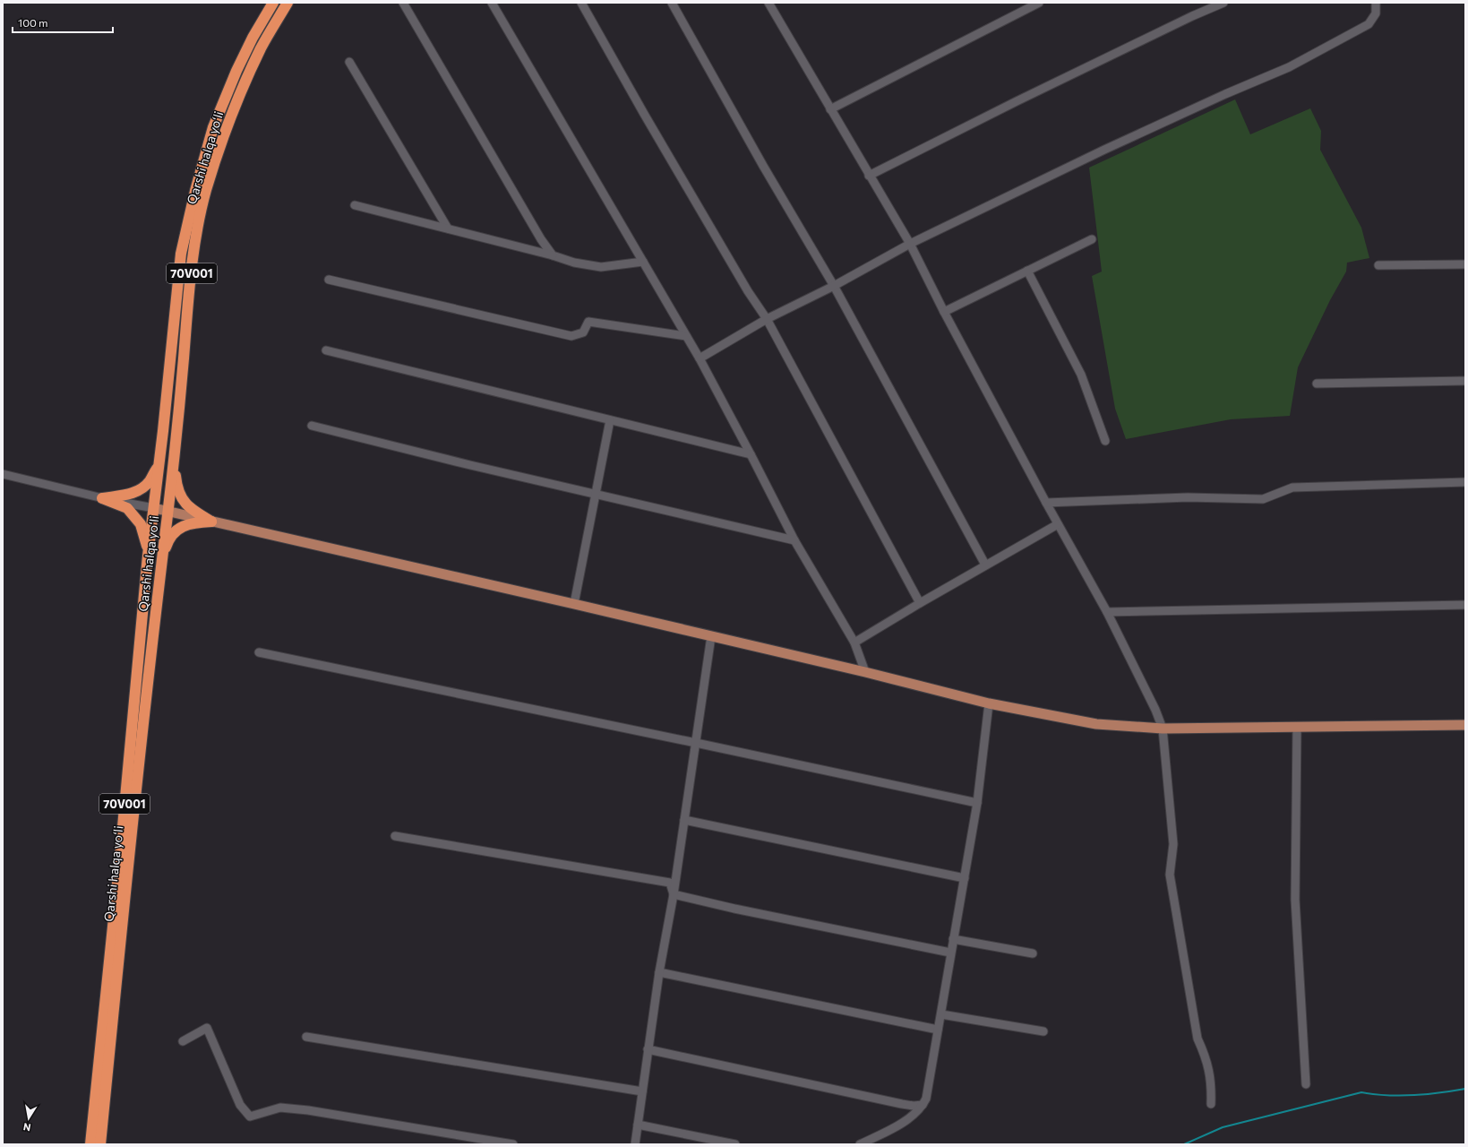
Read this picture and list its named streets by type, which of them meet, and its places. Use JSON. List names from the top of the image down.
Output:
{
  "streets": {
    "highway": ["Qarshi halqa yoʻli", "70V001"]
  },
  "scale_bar": "100 m",
  "north": "bottom"
}
